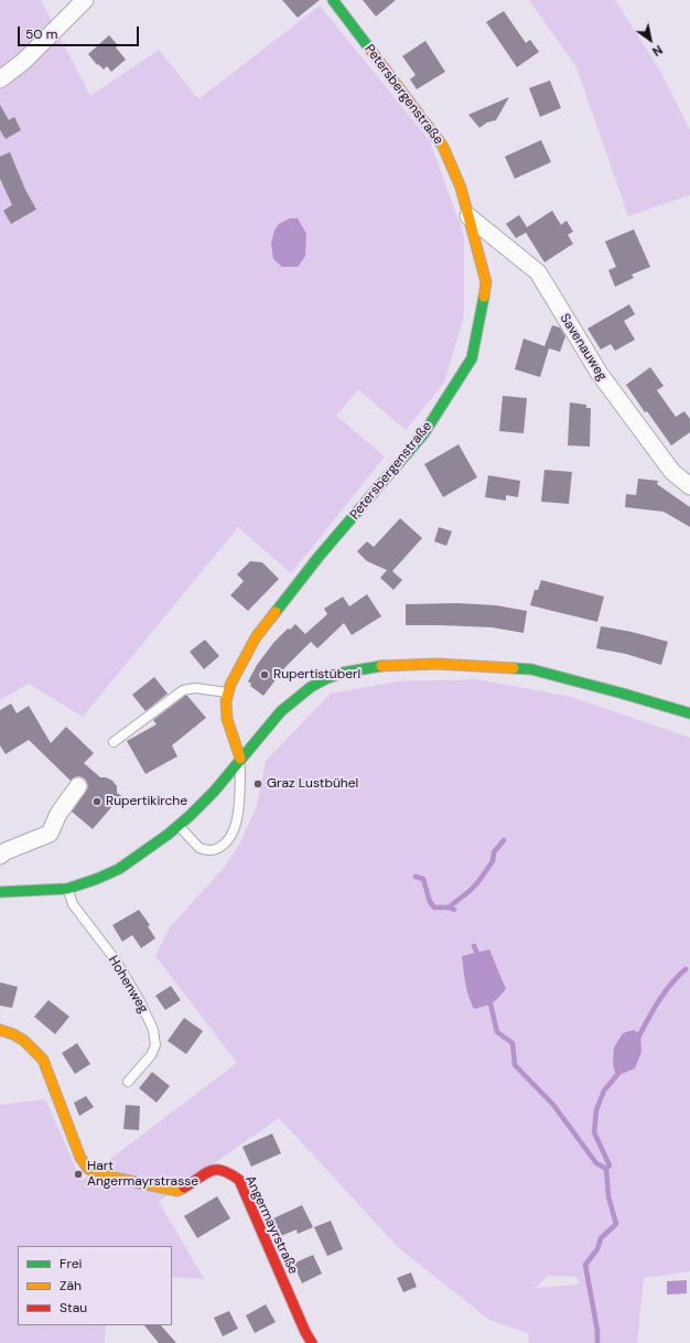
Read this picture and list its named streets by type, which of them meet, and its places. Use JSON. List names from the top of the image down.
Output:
{
  "streets": {
    "street": ["Petersbergenstraße", "Savenauweg", "Angermayrstraße"],
    "lane": ["Hohenweg"]
  },
  "crossings": [
    ["Petersbergenstraße", "Savenauweg"]
  ],
  "places": [
    "Rupertistüberl",
    "Graz Lustbühel",
    "Rupertikirche",
    "Hart Angermayrstrasse"
  ],
  "legend": ["Frei", "Zäh", "Stau"],
  "scale_bar": "50 m",
  "north": "bottom right"
}
